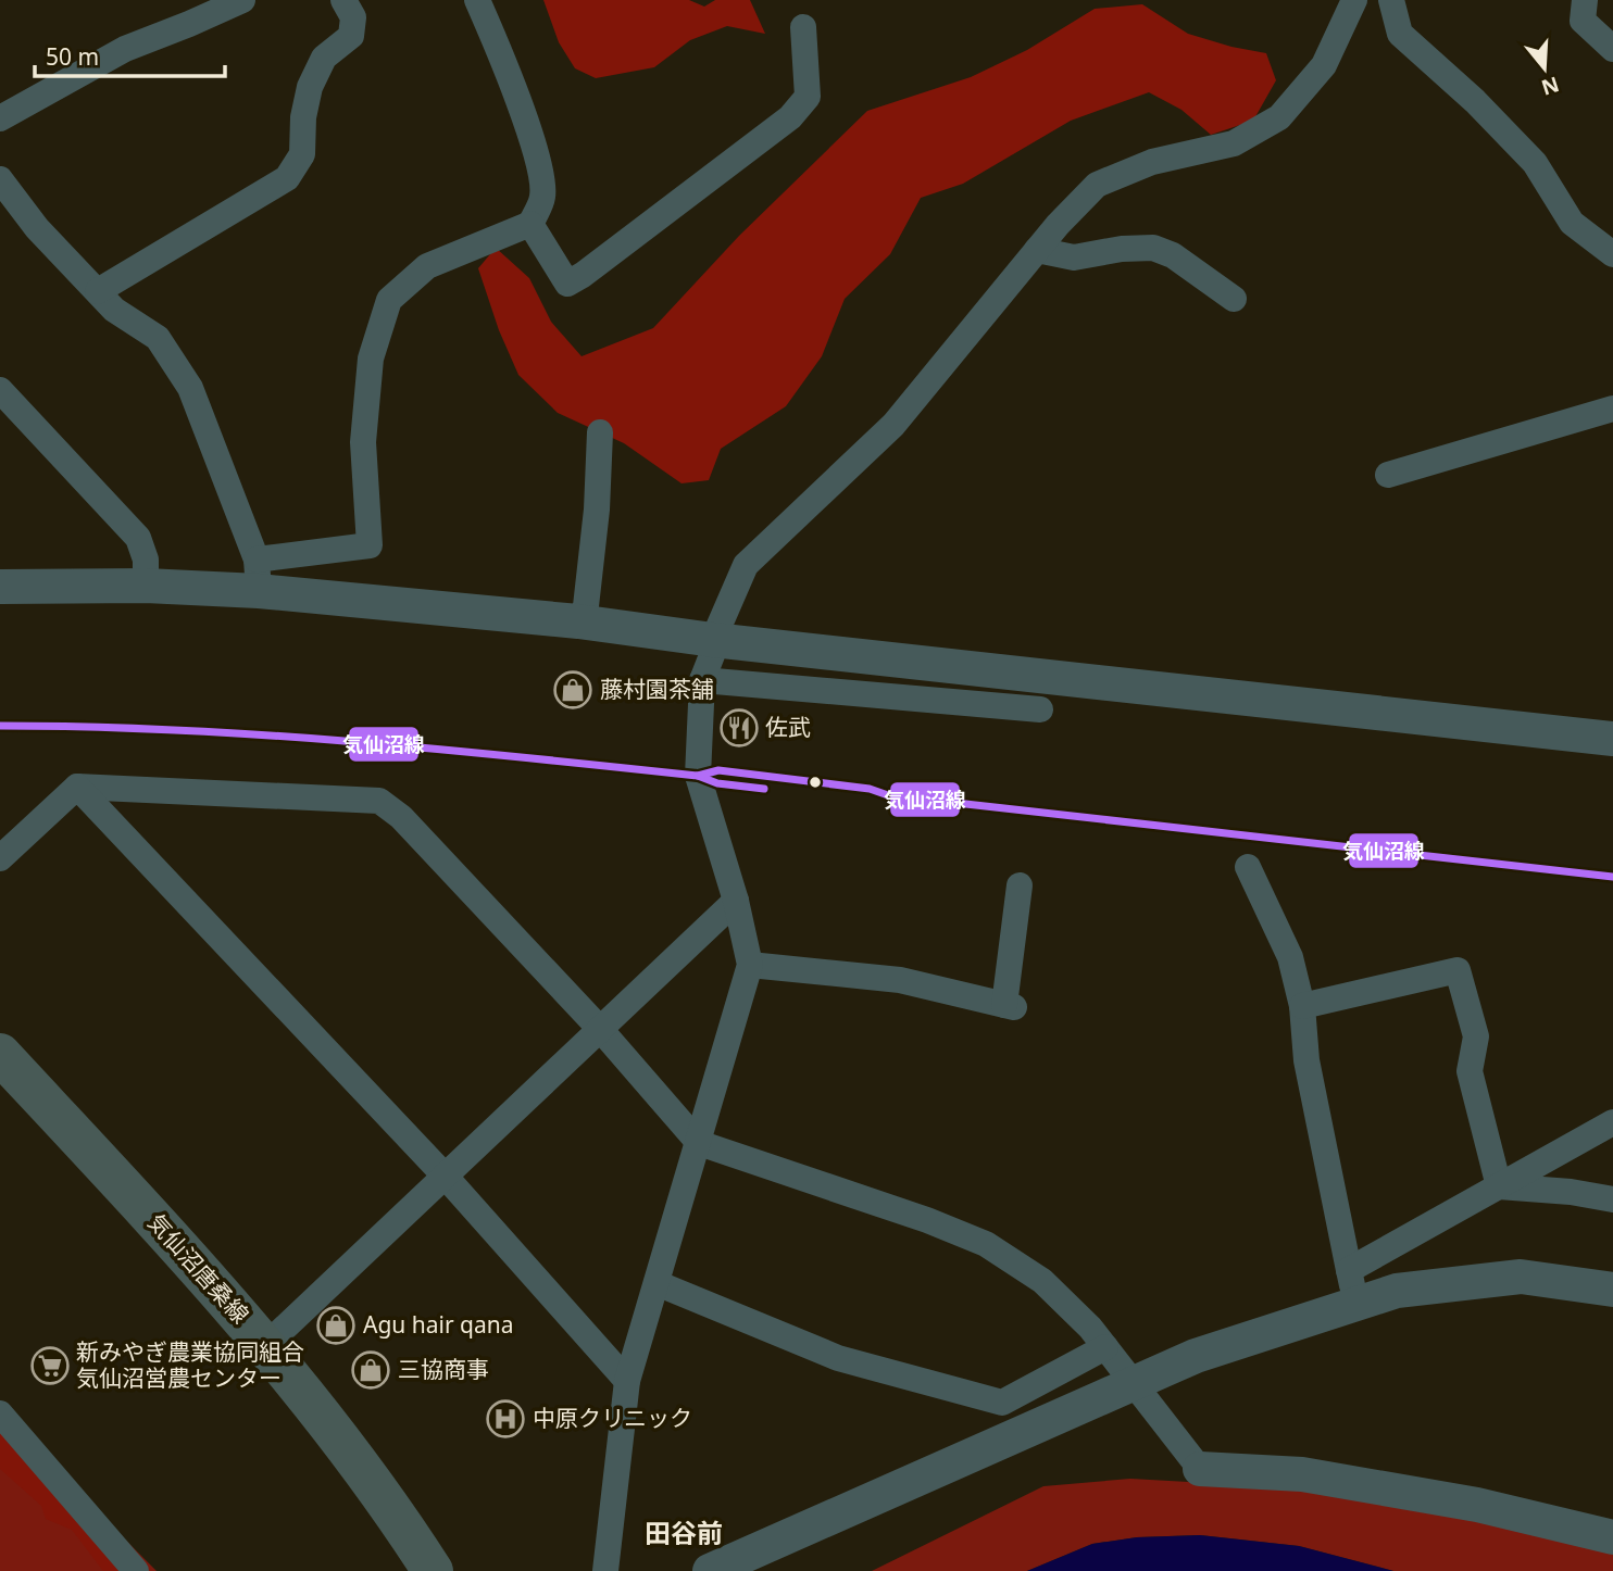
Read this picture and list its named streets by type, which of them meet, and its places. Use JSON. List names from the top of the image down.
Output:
{
  "streets": {
    "main road": ["気仙沼唐桑線"]
  },
  "districts": ["田谷前"],
  "places": {
    "shop": ["藤村園茶舗", "Agu hair qana", "三協商事"],
    "restaurant": ["佐武"],
    "supermarket": ["新みやぎ農業協同組合 気仙沼営農センター"],
    "hospital": ["中原クリニック"]
  },
  "lines": ["transit line 気仙沼線"],
  "scale_bar": "50 m",
  "north": "bottom"
}
